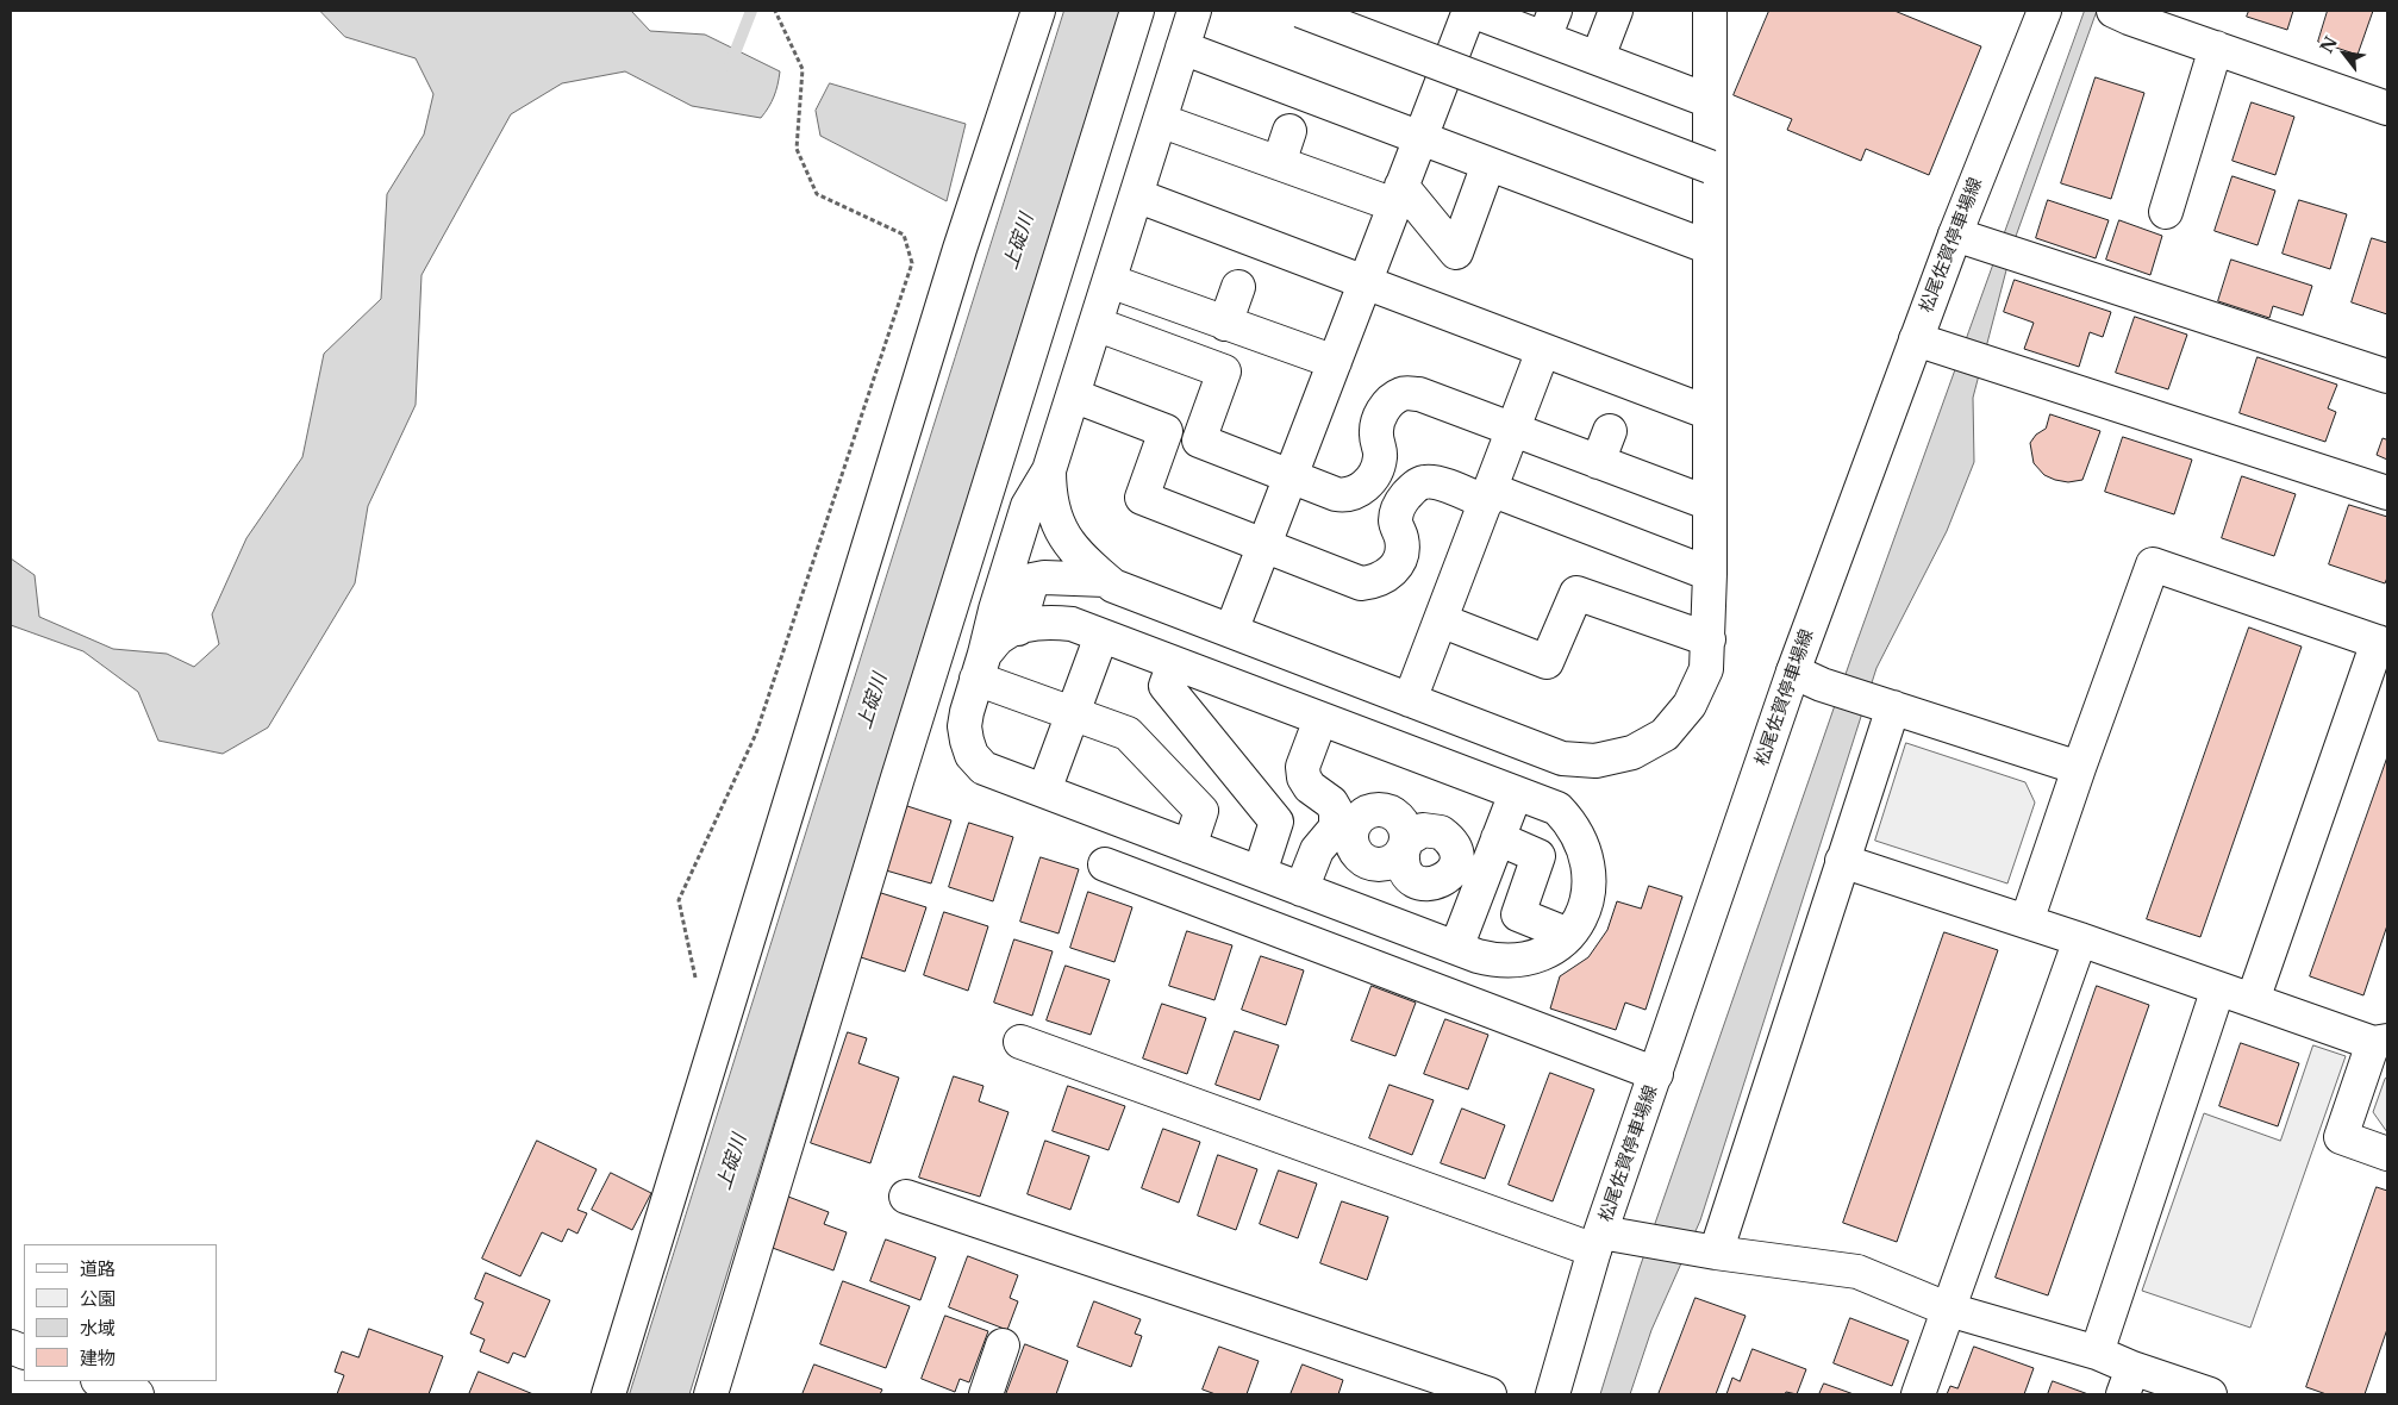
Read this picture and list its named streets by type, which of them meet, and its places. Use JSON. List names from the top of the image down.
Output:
{
  "streets": {
    "street": ["松尾佐賀停車場線"]
  },
  "water": ["上碇川"],
  "legend": [
    "道路",
    "公園",
    "水域",
    "建物"
  ],
  "north": "top left"
}
